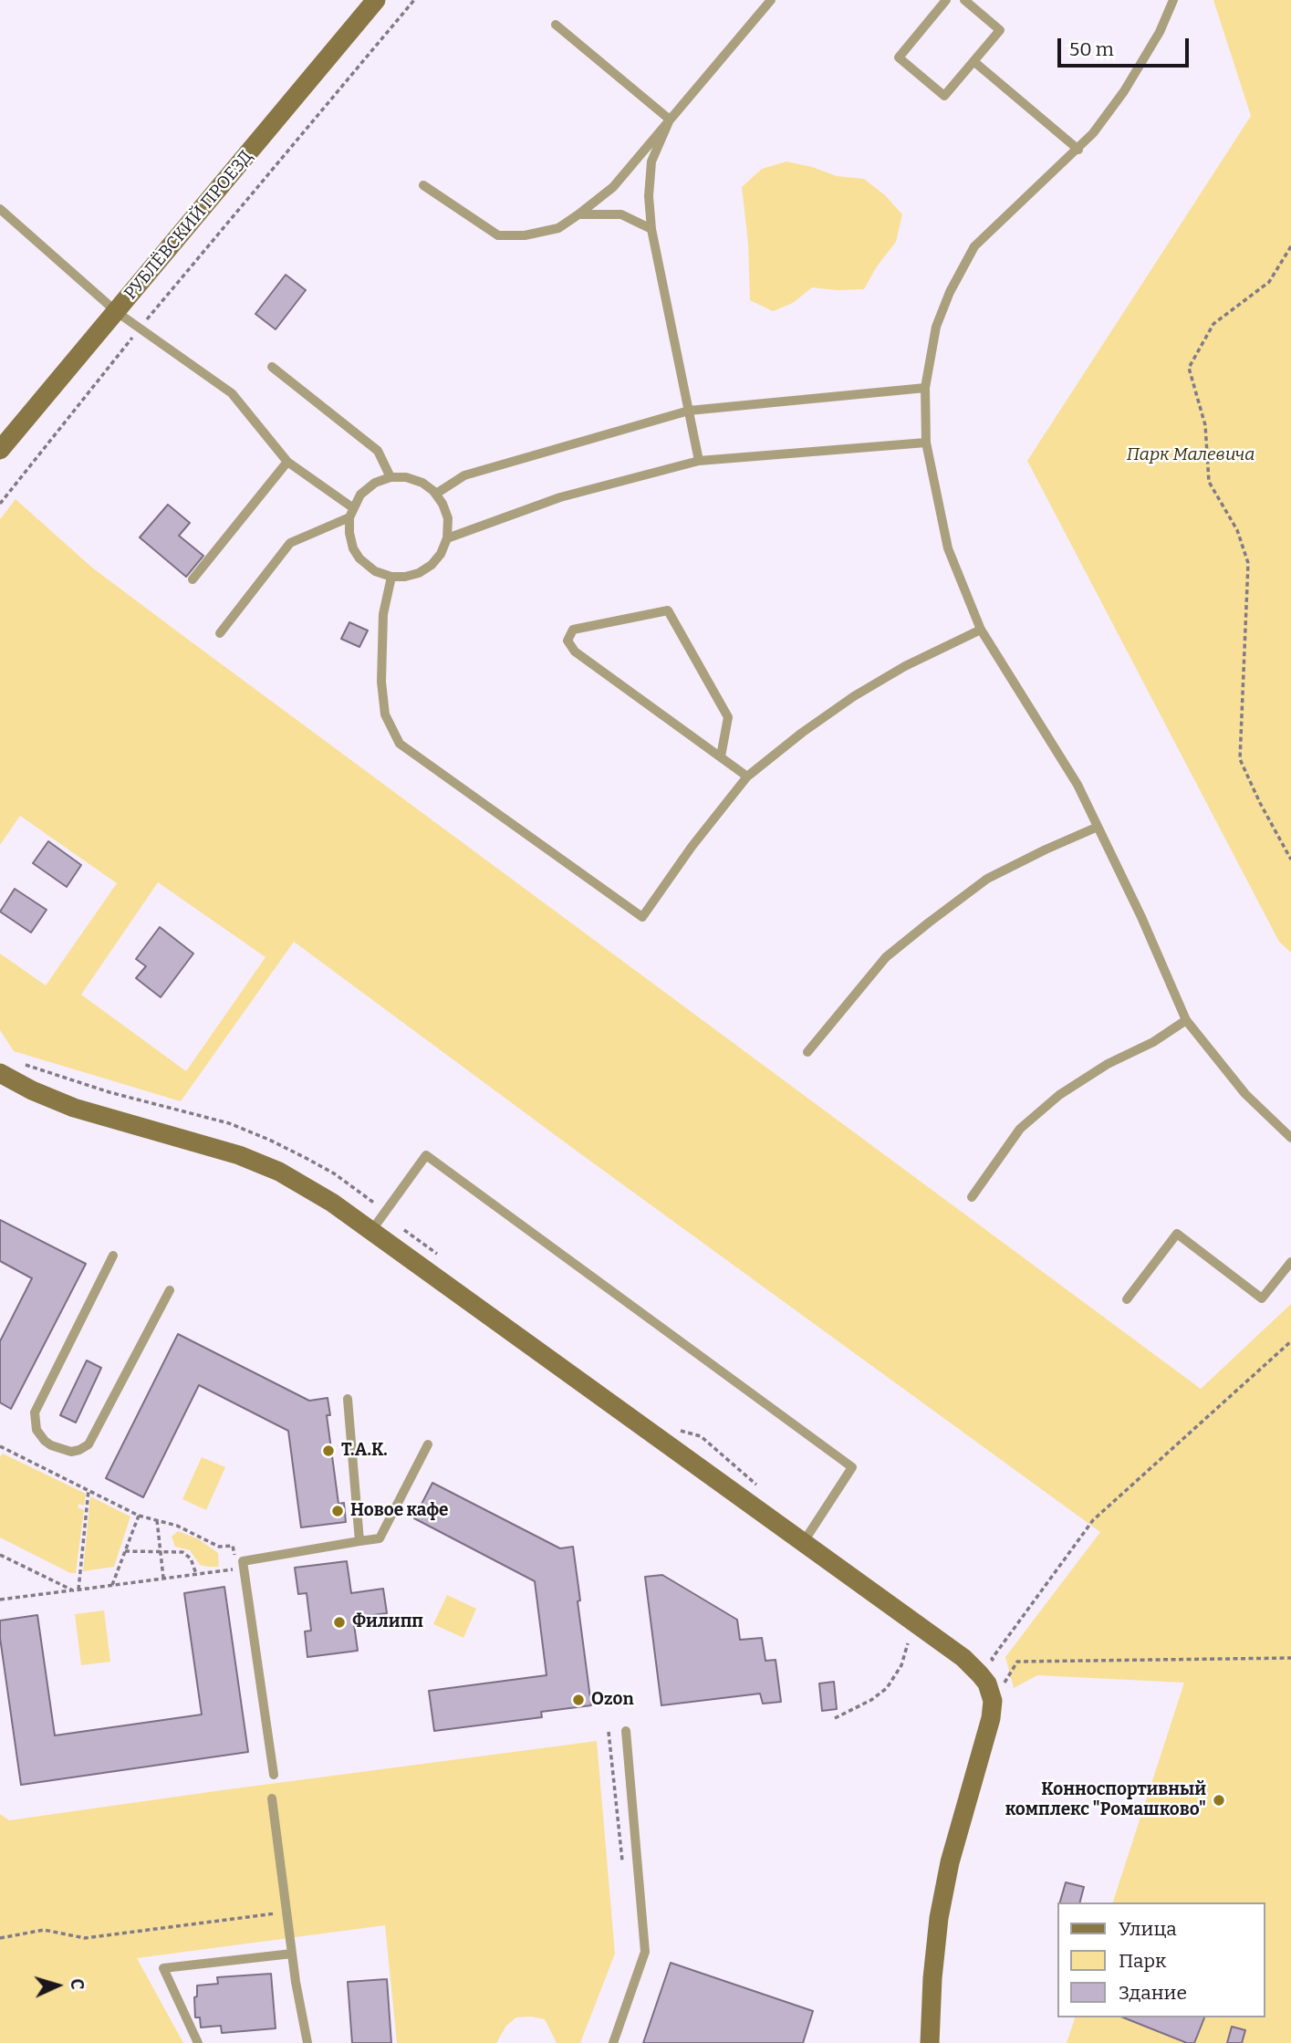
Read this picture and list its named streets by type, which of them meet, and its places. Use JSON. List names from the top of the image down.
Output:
{
  "streets": {
    "street": ["РУБЛЁВСКИЙ ПРОЕЗД"]
  },
  "parks": ["Парк Малевича"],
  "places": [
    "Т.А.К.",
    "Новое кафе",
    "Филипп",
    "Ozon",
    "Конноспортивный комплекс \"Ромашково\""
  ],
  "legend": ["Улица", "Парк", "Здание"],
  "scale_bar": "50 m",
  "north": "right"
}
